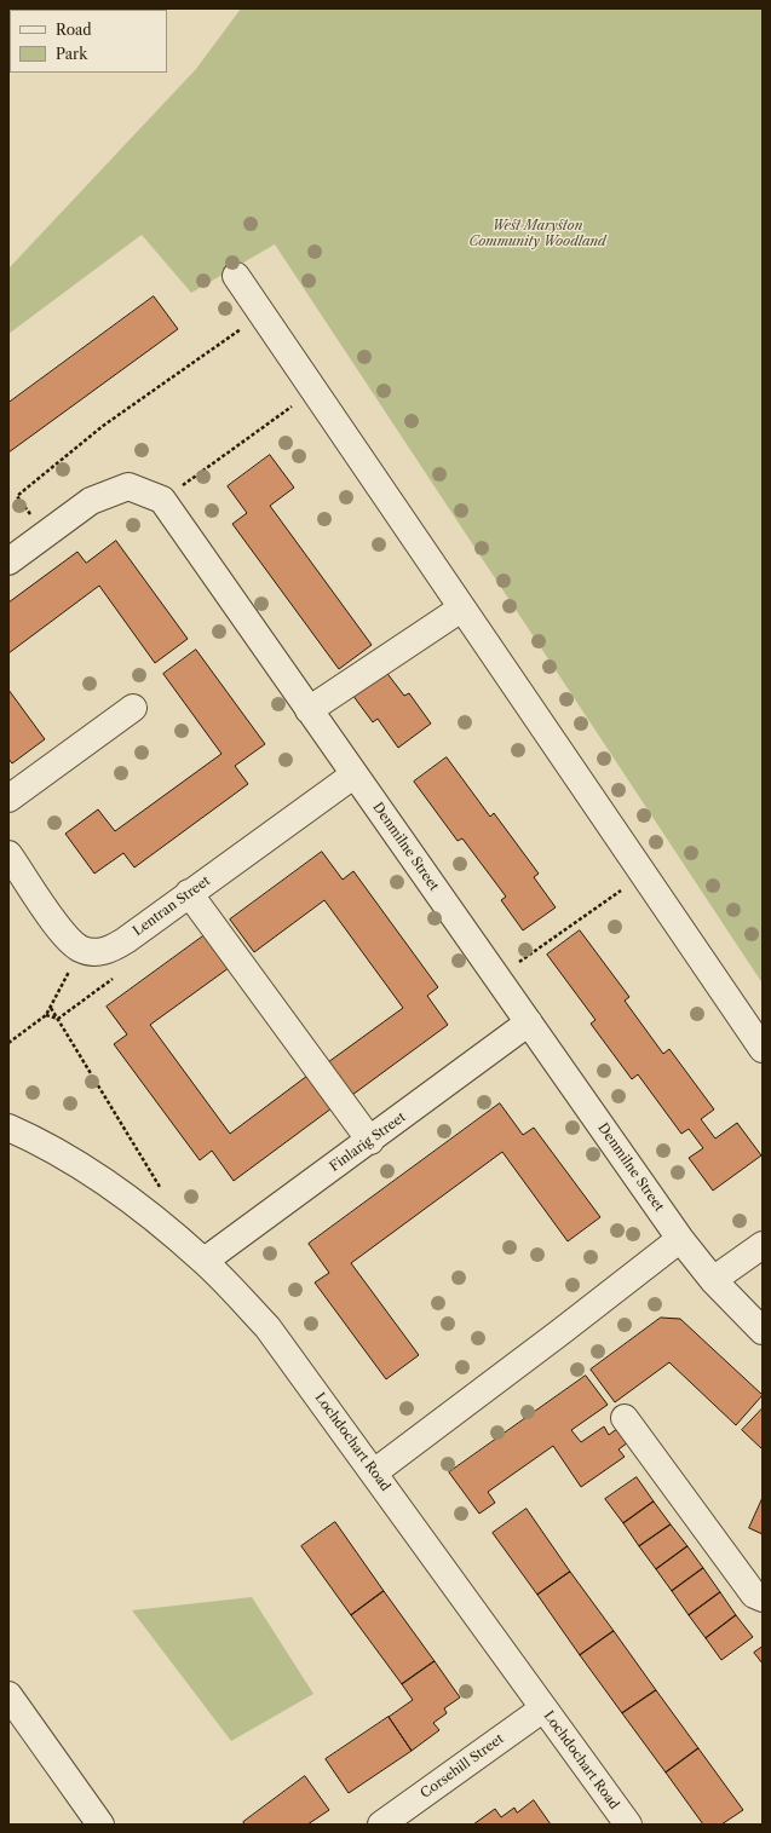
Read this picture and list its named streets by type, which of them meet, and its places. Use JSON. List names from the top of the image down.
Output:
{
  "streets": {
    "street": [
      "Denmilne Street",
      "Lentran Street",
      "Finlarig Street",
      "Lochdochart Road",
      "Corsehill Street"
    ]
  },
  "crossings": [
    ["Denmilne Street", "Lentran Street"],
    ["Denmilne Street", "Finlarig Street"],
    ["Finlarig Street", "Lochdochart Road"],
    ["Lochdochart Road", "Corsehill Street"]
  ],
  "parks": ["West Maryston Community Woodland"],
  "legend": ["Road", "Park"]
}
